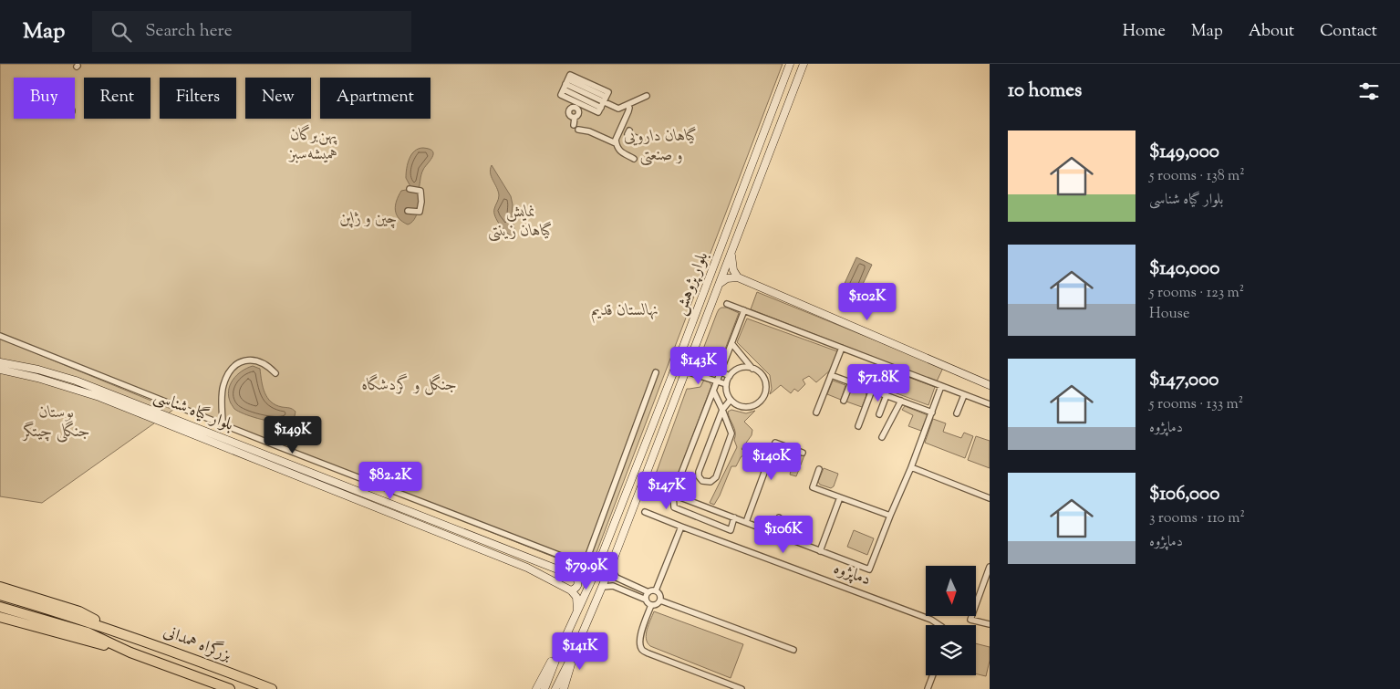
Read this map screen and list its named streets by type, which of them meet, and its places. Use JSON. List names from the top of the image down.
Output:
{
  "streets": {
    "highway": ["بزرگراه همدانی"],
    "street": ["بلوار پژوهش", "بلوار گیاه شناسی", "دماپژوه"]
  },
  "parks": [
    "پهن‌برگان همیشه‌سبز",
    "گیاهان دارویی و صنعتی",
    "نمایش گیاهان زینتی",
    "چین و ژاپن",
    "نهالستان قدیم",
    "جنگل و گردشگاه",
    "بوستان جنگلی چیتگر"
  ],
  "north": "bottom",
  "page": {
    "header": "Map",
    "search": "Search here",
    "nav": [
      "Home",
      "Map",
      "About",
      "Contact"
    ],
    "heading": "10 homes",
    "chip": [
      "Buy",
      "Rent",
      "Filters",
      "New",
      "Apartment"
    ],
    "list": [
      {
        "name": "$149,000",
        "note": "5 rooms · 138 m² · بلوار گیاه شناسی"
      },
      {
        "name": "$140,000",
        "note": "5 rooms · 123 m² · House"
      },
      {
        "name": "$147,000",
        "note": "5 rooms · 133 m² · دماپژوه"
      },
      {
        "name": "$106,000",
        "note": "3 rooms · 110 m² · دماپژوه"
      }
    ],
    "price": [
      "$102K",
      "$143K",
      "$71.8K",
      "$149K",
      "$140K",
      "$82.2K",
      "$147K",
      "$106K",
      "$79.9K",
      "$141K"
    ]
  }
}
